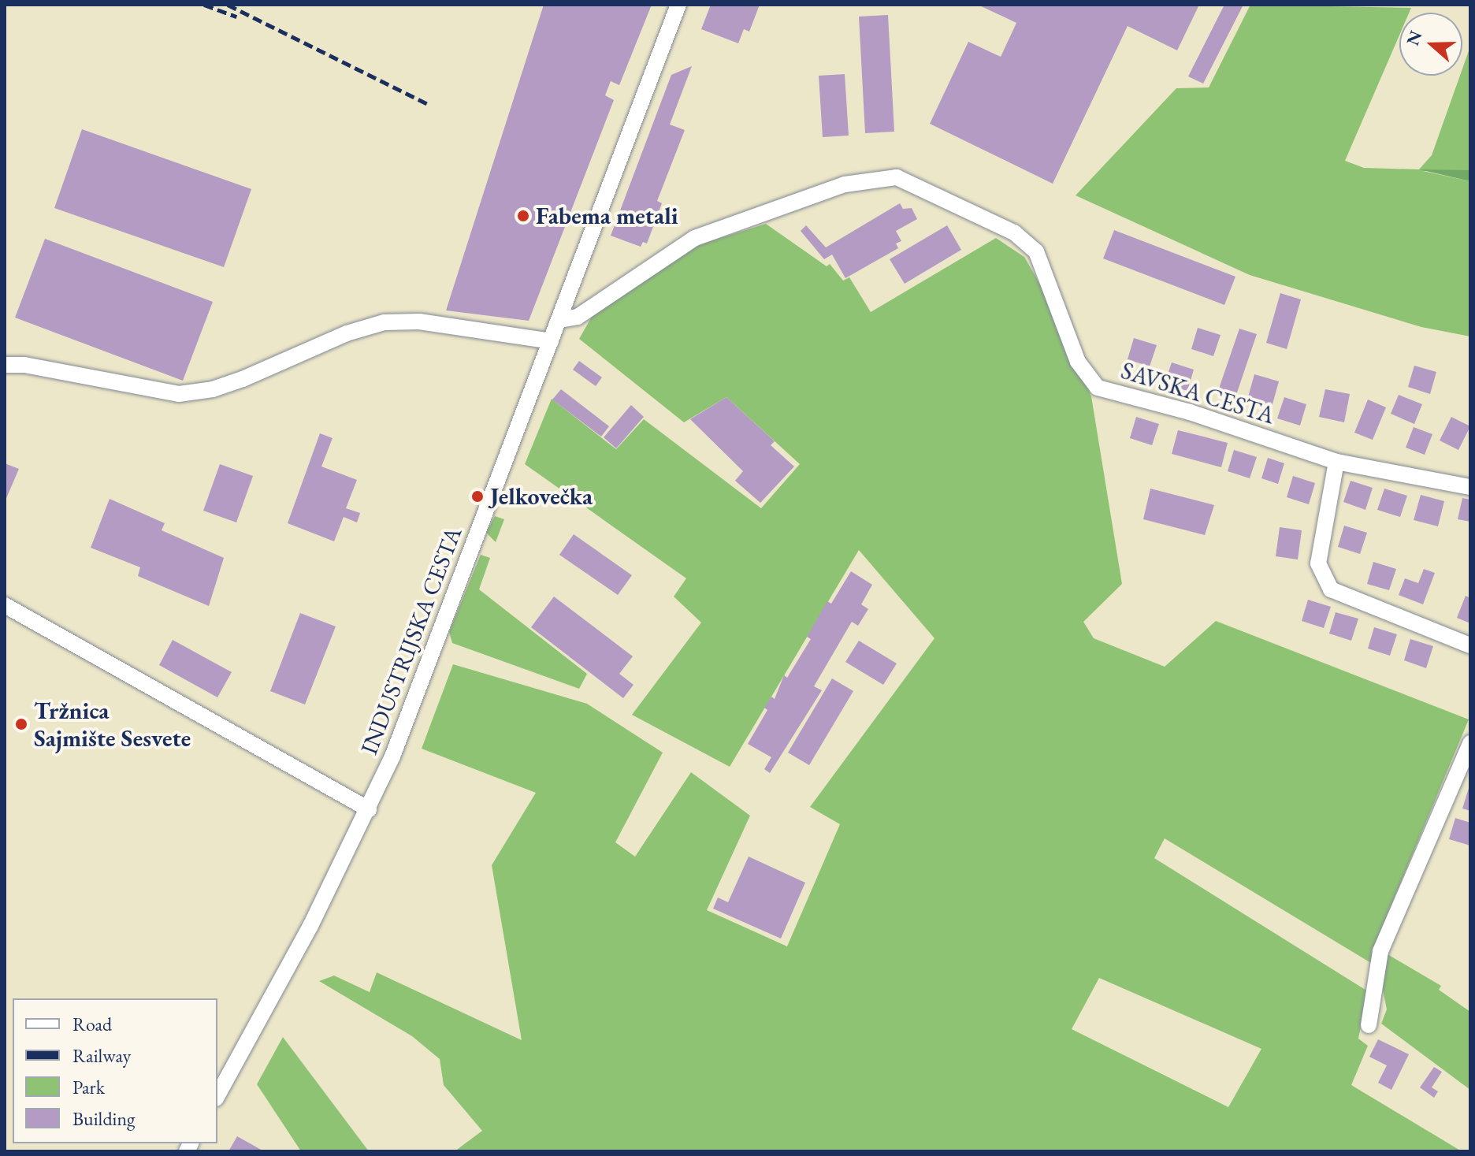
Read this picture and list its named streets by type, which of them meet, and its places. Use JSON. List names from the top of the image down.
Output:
{
  "streets": {
    "street": ["SAVSKA CESTA", "INDUSTRIJSKA CESTA"]
  },
  "crossings": [
    ["SAVSKA CESTA", "INDUSTRIJSKA CESTA"]
  ],
  "places": ["Fabema metali", "Jelkovečka", "Tržnica Sajmište Sesvete"],
  "legend": [
    "Road",
    "Railway",
    "Park",
    "Building"
  ],
  "north": "left"
}
